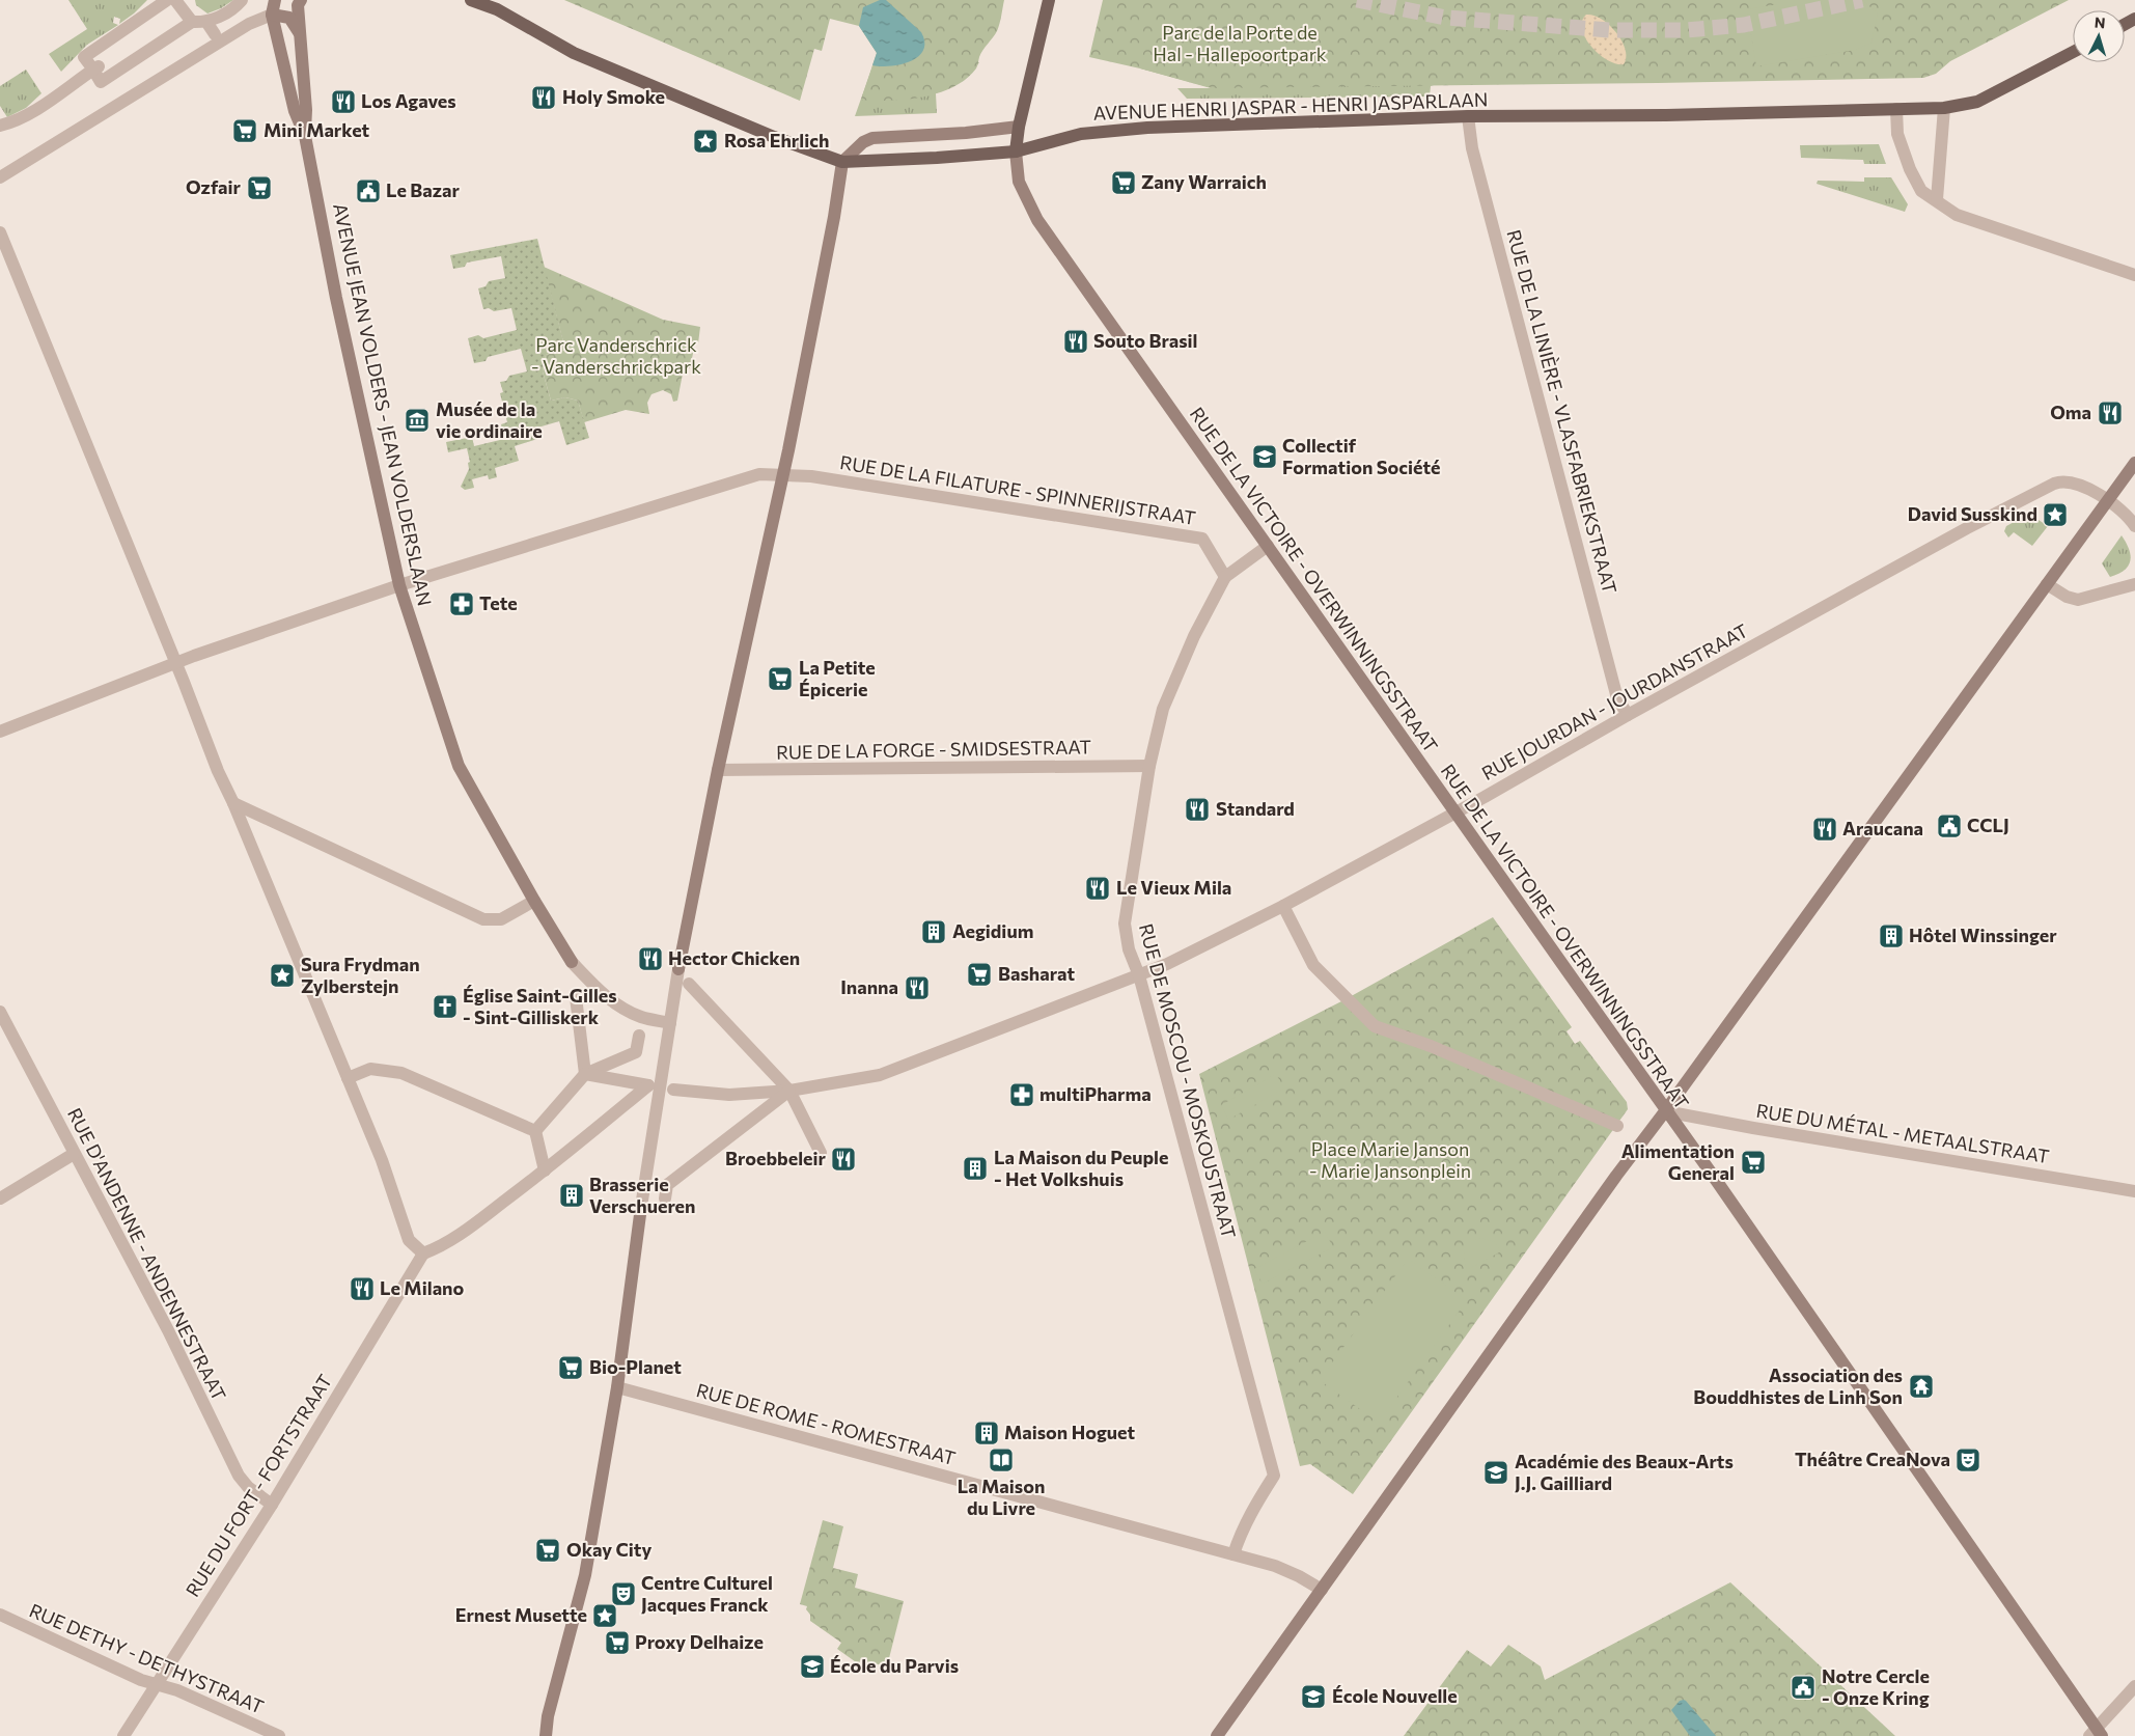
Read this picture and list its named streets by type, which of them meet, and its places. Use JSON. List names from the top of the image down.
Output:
{
  "streets": {
    "main road": ["AVENUE HENRI JASPAR - HENRI JASPARLAAN"],
    "street": [
      "AVENUE JEAN VOLDERS - JEAN VOLDERSLAAN",
      "RUE DE LA LINIÈRE - VLASFABRIEKSTRAAT",
      "RUE DE LA FILATURE - SPINNERIJSTRAAT",
      "RUE DE LA VICTOIRE - OVERWINNINGSSTRAAT",
      "RUE JOURDAN - JOURDANSTRAAT",
      "RUE DE LA FORGE - SMIDSESTRAAT",
      "RUE DE MOSCOU - MOSKOUSTRAAT",
      "RUE DU MÉTAL - METAALSTRAAT",
      "RUE D'ANDENNE - ANDENNESTRAAT",
      "RUE DE ROME - ROMESTRAAT",
      "RUE DU FORT - FORTSTRAAT",
      "RUE DETHY - DETHYSTRAAT"
    ]
  },
  "crossings": [
    ["AVENUE HENRI JASPAR - HENRI JASPARLAAN", "RUE DE LA LINIÈRE - VLASFABRIEKSTRAAT"],
    ["AVENUE HENRI JASPAR - HENRI JASPARLAAN", "RUE DE LA VICTOIRE - OVERWINNINGSSTRAAT"],
    ["RUE DE LA LINIÈRE - VLASFABRIEKSTRAAT", "RUE JOURDAN - JOURDANSTRAAT"],
    ["RUE DE LA FILATURE - SPINNERIJSTRAAT", "RUE DE MOSCOU - MOSKOUSTRAAT"],
    ["RUE DE LA VICTOIRE - OVERWINNINGSSTRAAT", "RUE JOURDAN - JOURDANSTRAAT"],
    ["RUE DE LA VICTOIRE - OVERWINNINGSSTRAAT", "RUE DE MOSCOU - MOSKOUSTRAAT"],
    ["RUE DE LA VICTOIRE - OVERWINNINGSSTRAAT", "RUE DU MÉTAL - METAALSTRAAT"],
    ["RUE JOURDAN - JOURDANSTRAAT", "RUE DE MOSCOU - MOSKOUSTRAAT"],
    ["RUE DE LA FORGE - SMIDSESTRAAT", "RUE DE MOSCOU - MOSKOUSTRAAT"],
    ["RUE DE MOSCOU - MOSKOUSTRAAT", "RUE DE ROME - ROMESTRAAT"],
    ["RUE D'ANDENNE - ANDENNESTRAAT", "RUE DU FORT - FORTSTRAAT"],
    ["RUE DU FORT - FORTSTRAAT", "RUE DETHY - DETHYSTRAAT"]
  ],
  "parks": ["Parc de la Porte de Hal - Hallepoortpark", "Parc Vanderschrick - Vanderschrickpark", "Place Marie Janson - Marie Jansonplein"],
  "places": {
    "restaurant": [
      "Holy Smoke",
      "Los Agaves",
      "Souto Brasil",
      "Oma",
      "Standard",
      "Araucana",
      "Le Vieux Mila",
      "Hector Chicken",
      "Inanna",
      "Broebbeleir",
      "Le Milano"
    ],
    "supermarket": [
      "Mini Market",
      "Zany Warraich",
      "Ozfair",
      "La Petite Épicerie",
      "Basharat",
      "Alimentation General",
      "Bio-Planet",
      "Okay City",
      "Proxy Delhaize"
    ],
    "place": [
      "Rosa Ehrlich",
      "David Susskind",
      "Sura Frydman Zylberstejn",
      "Ernest Musette"
    ],
    "public building": ["Le Bazar", "CCLJ", "Notre Cercle - Onze Kring"],
    "museum": ["Musée de la vie ordinaire"],
    "school or university": [
      "Collectif Formation Société",
      "Académie des Beaux-Arts J.J. Gailliard",
      "École du Parvis",
      "École Nouvelle"
    ],
    "pharmacy": ["Tete", "multiPharma"],
    "building": [
      "Aegidium",
      "Hôtel Winssinger",
      "La Maison du Peuple - Het Volkshuis",
      "Brasserie Verschueren",
      "Maison Hoguet"
    ],
    "church": ["Église Saint-Gilles - Sint-Gilliskerk"],
    "temple": ["Association des Bouddhistes de Linh Son"],
    "library": ["La Maison du Livre"],
    "theatre": ["Théâtre CreaNova", "Centre Culturel Jacques Franck"]
  },
  "north": "top"
}
